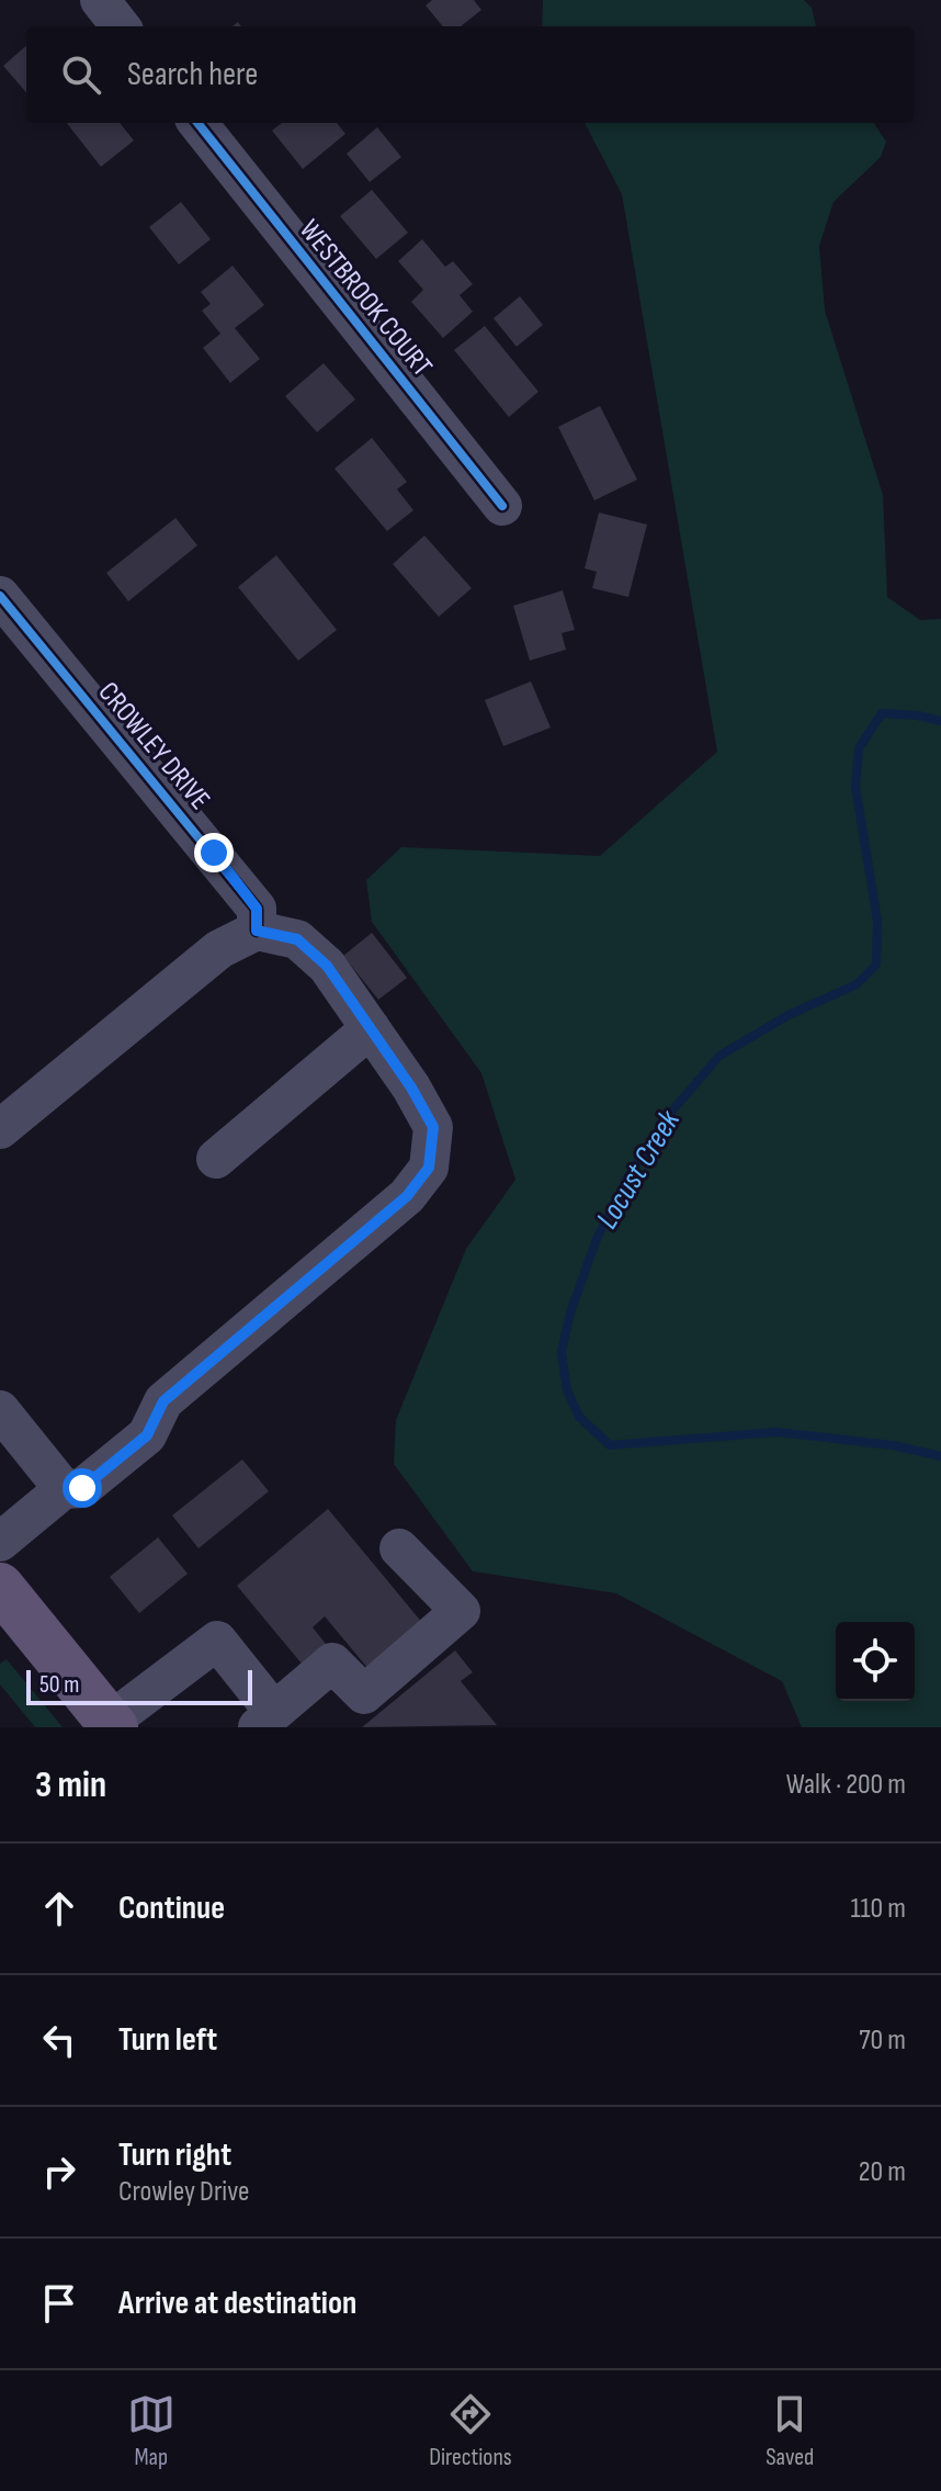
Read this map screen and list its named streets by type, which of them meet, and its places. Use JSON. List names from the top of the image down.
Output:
{
  "streets": {
    "street": ["WESTBROOK COURT", "CROWLEY DRIVE"]
  },
  "water": ["Locust Creek"],
  "scale_bar": "50 m",
  "page": {
    "search": "Search here",
    "scale": "50 m",
    "heading": ["3 min", "Walk · 200 m"],
    "list": [
      ["Continue", "110 m"],
      ["Turn left", "70 m"],
      ["Turn right", "Crowley Drive", "20 m"],
      "Arrive at destination"
    ],
    "nav": ["Map", "Directions", "Saved"]
  }
}
